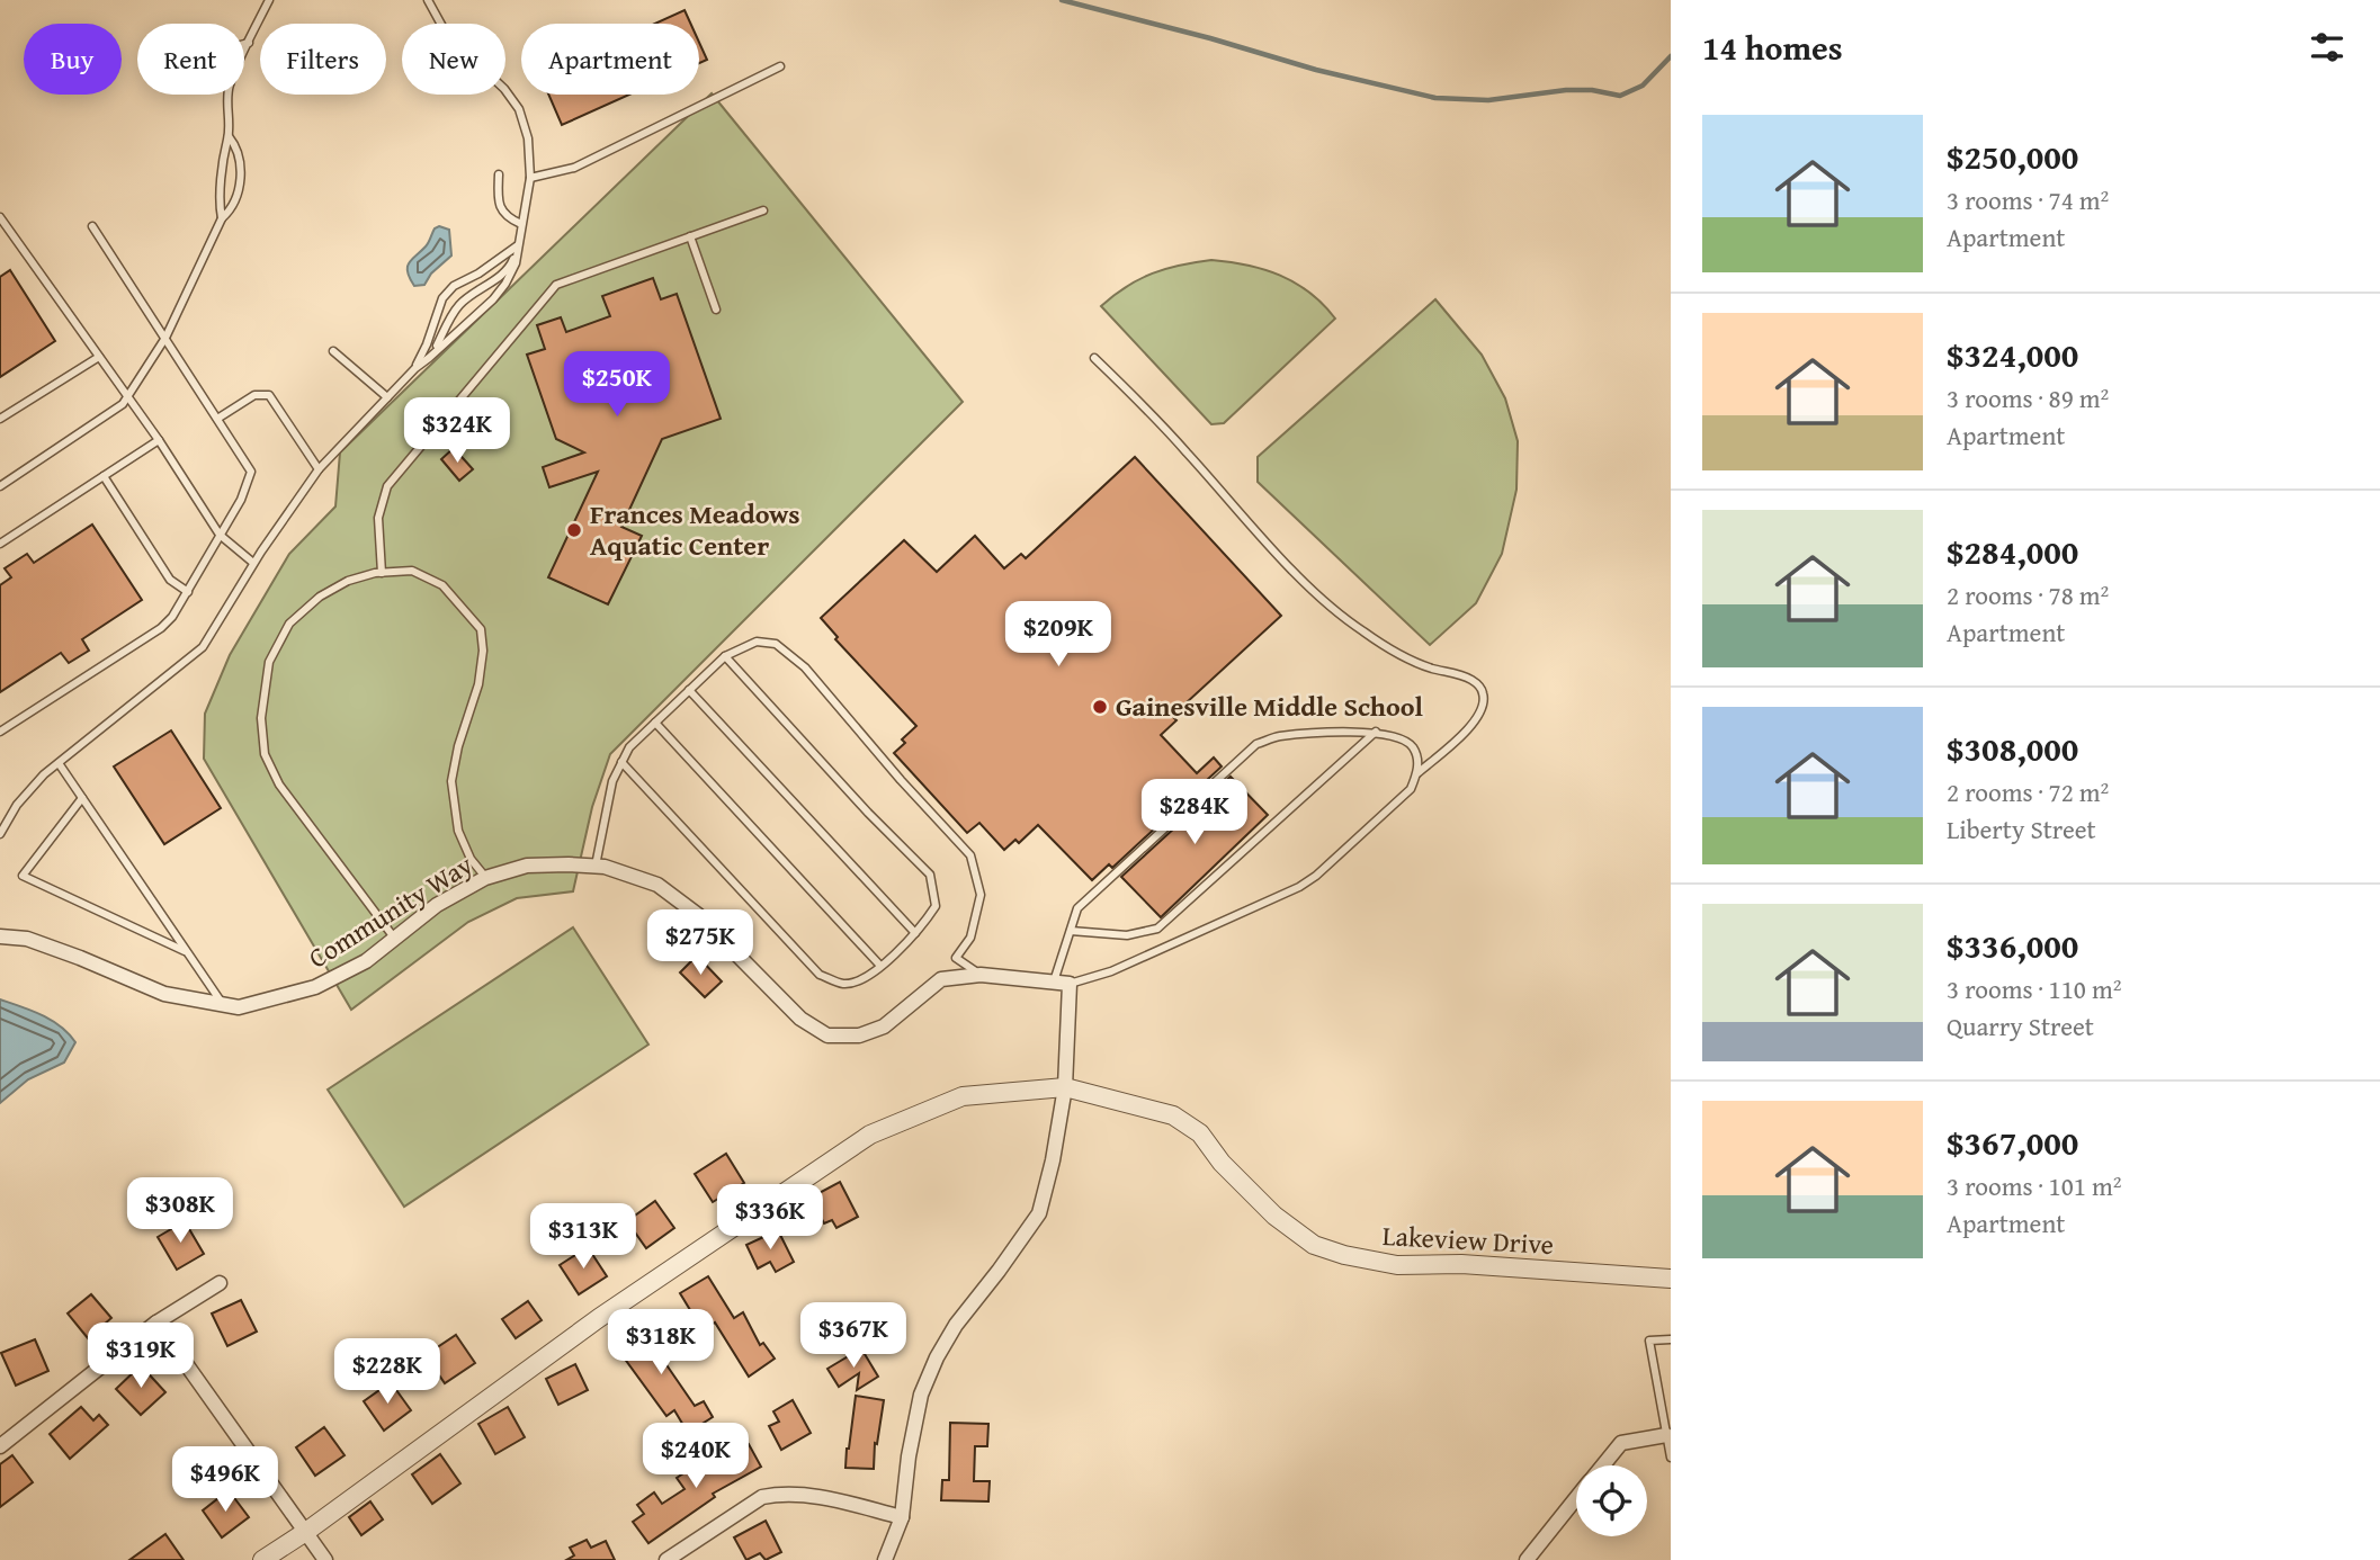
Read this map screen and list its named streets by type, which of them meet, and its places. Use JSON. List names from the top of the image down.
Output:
{
  "streets": {
    "street": ["Community Way", "Lakeview Drive"]
  },
  "places": ["Frances Meadows Aquatic Center", "Gainesville Middle School"],
  "page": {
    "heading": "14 homes",
    "chip": [
      "Buy",
      "Rent",
      "Filters",
      "New",
      "Apartment"
    ],
    "list": [
      {
        "name": "$250,000",
        "note": "3 rooms · 74 m² · Apartment"
      },
      {
        "name": "$324,000",
        "note": "3 rooms · 89 m² · Apartment"
      },
      {
        "name": "$284,000",
        "note": "2 rooms · 78 m² · Apartment"
      },
      {
        "name": "$308,000",
        "note": "2 rooms · 72 m² · Liberty Street"
      },
      {
        "name": "$336,000",
        "note": "3 rooms · 110 m² · Quarry Street"
      },
      {
        "name": "$367,000",
        "note": "3 rooms · 101 m² · Apartment"
      }
    ],
    "price": [
      "$250K",
      "$324K",
      "$209K",
      "$284K",
      "$275K",
      "$308K",
      "$336K",
      "$313K",
      "$367K",
      "$318K",
      "$319K",
      "$228K",
      "$240K",
      "$496K"
    ]
  }
}
